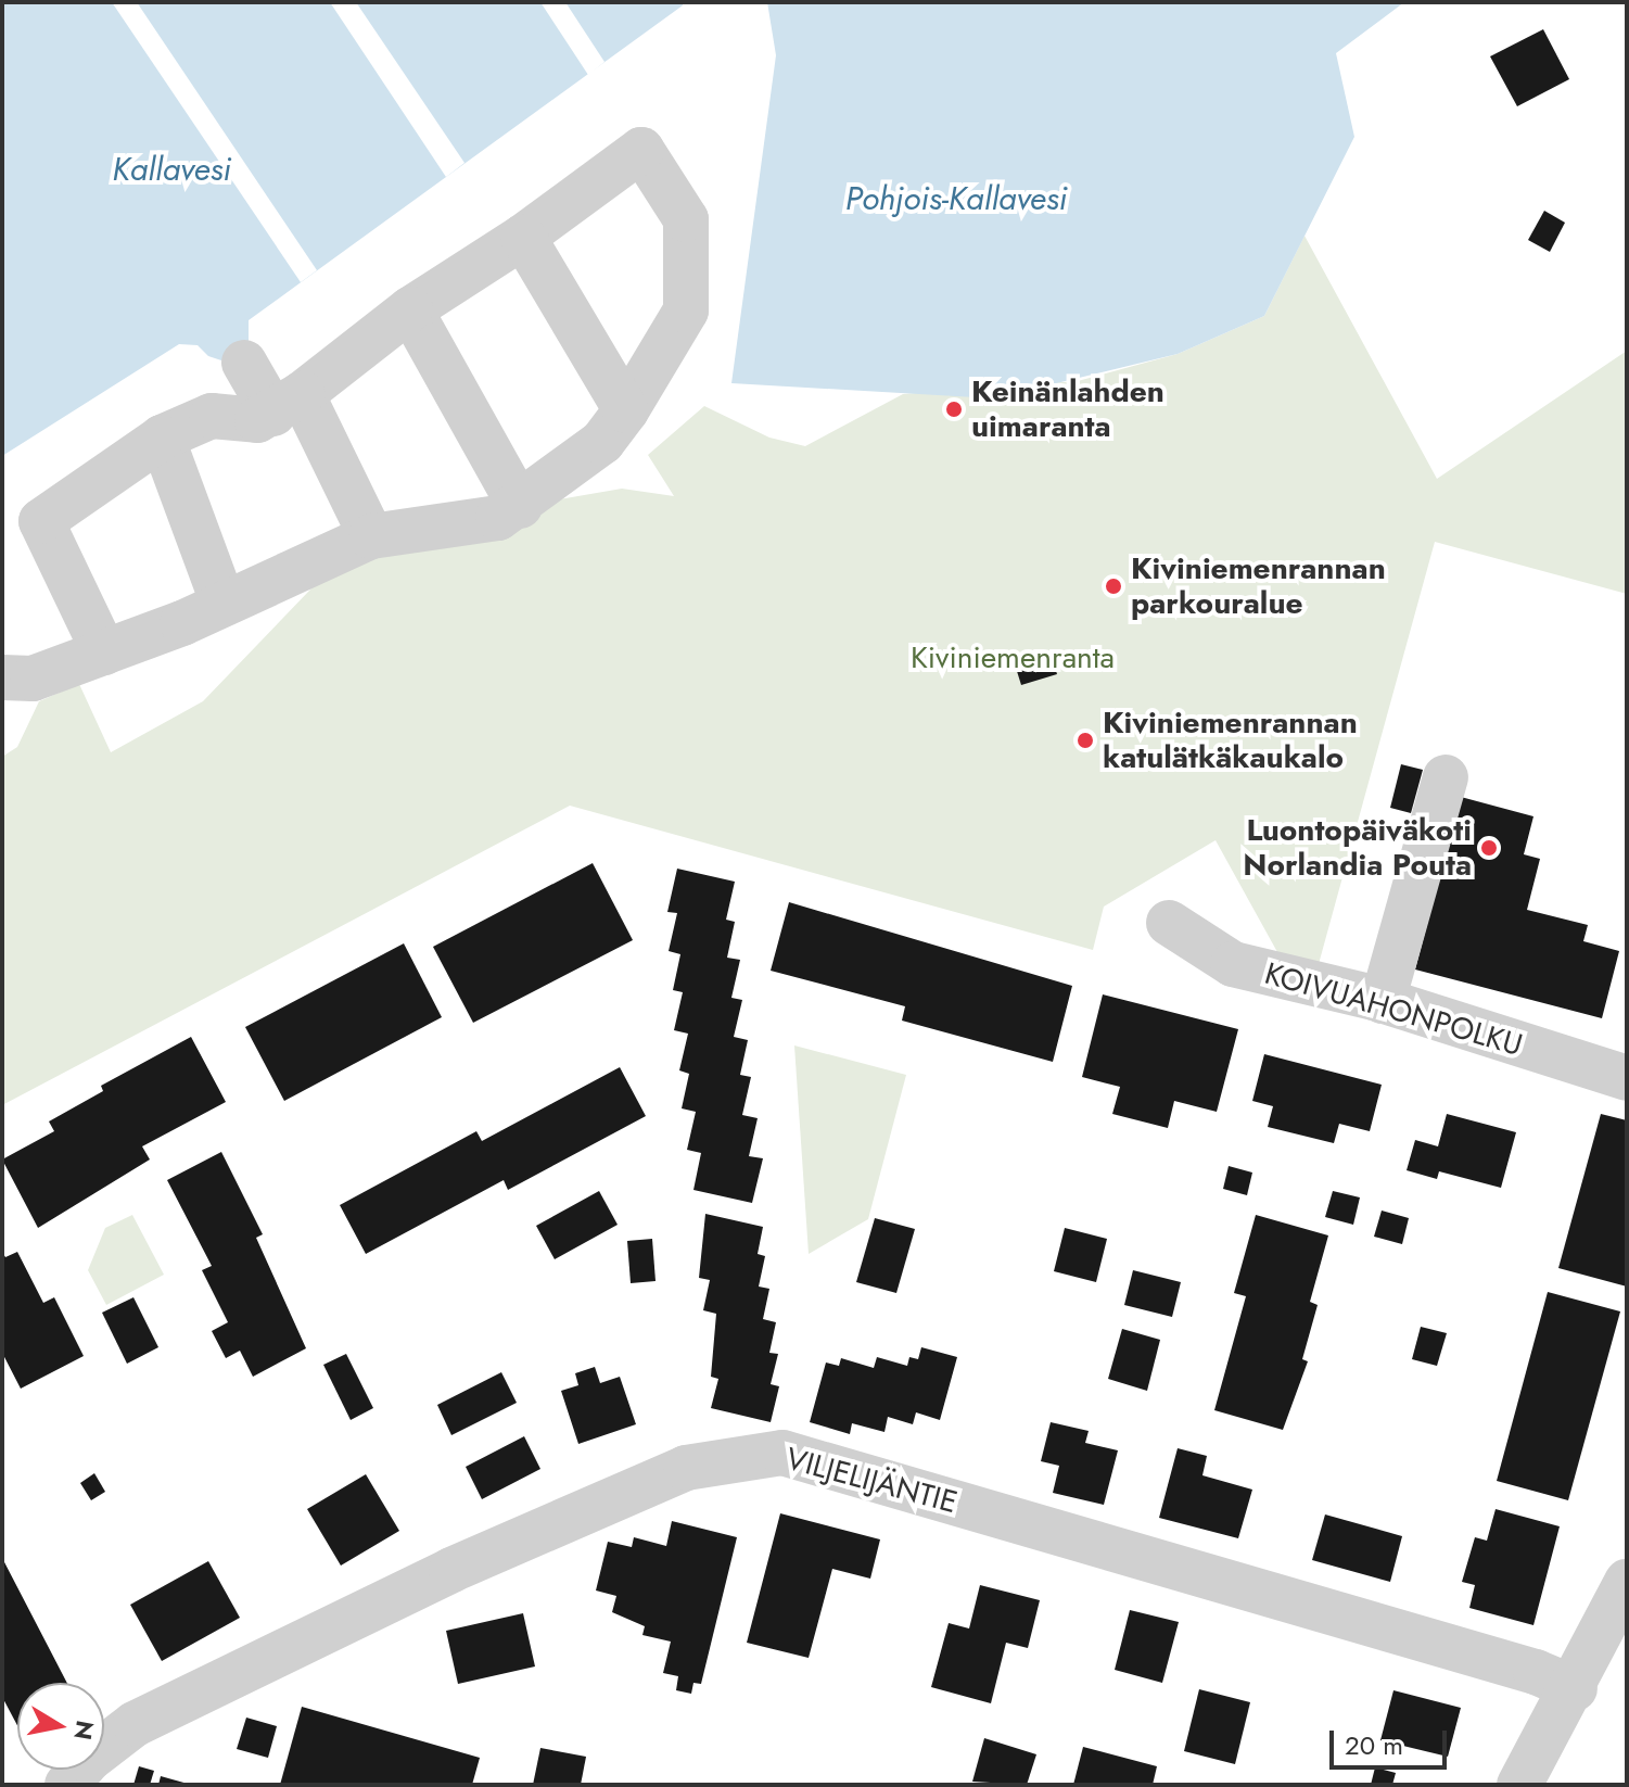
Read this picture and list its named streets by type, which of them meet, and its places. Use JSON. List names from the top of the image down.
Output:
{
  "streets": {
    "street": ["KOIVUAHONPOLKU", "VILJELIJÄNTIE"]
  },
  "water": ["Kallavesi", "Pohjois-Kallavesi"],
  "parks": ["Kiviniemenranta"],
  "places": [
    "Keinänlahden uimaranta",
    "Kiviniemenrannan parkouralue",
    "Kiviniemenrannan katulätkäkaukalo",
    "Luontopäiväkoti Norlandia Pouta"
  ],
  "scale_bar": "20 m",
  "north": "right"
}
